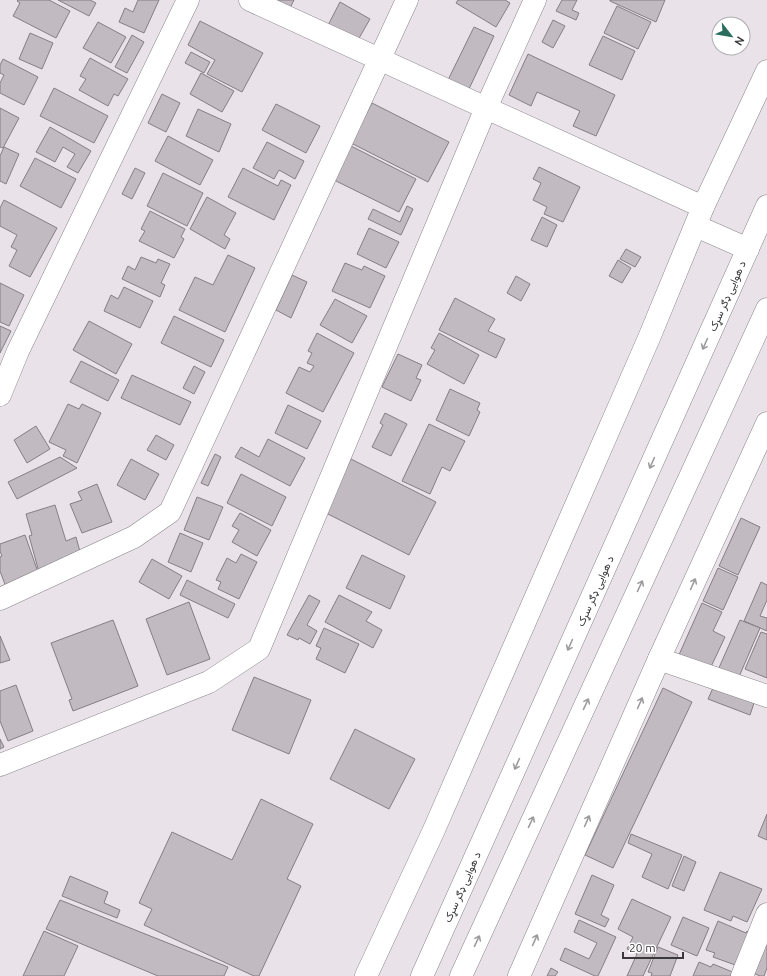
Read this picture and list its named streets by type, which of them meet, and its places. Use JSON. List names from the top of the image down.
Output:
{
  "streets": {
    "street": ["د هوایی ډګر سړک"]
  },
  "scale_bar": "20 m",
  "north": "bottom right"
}
